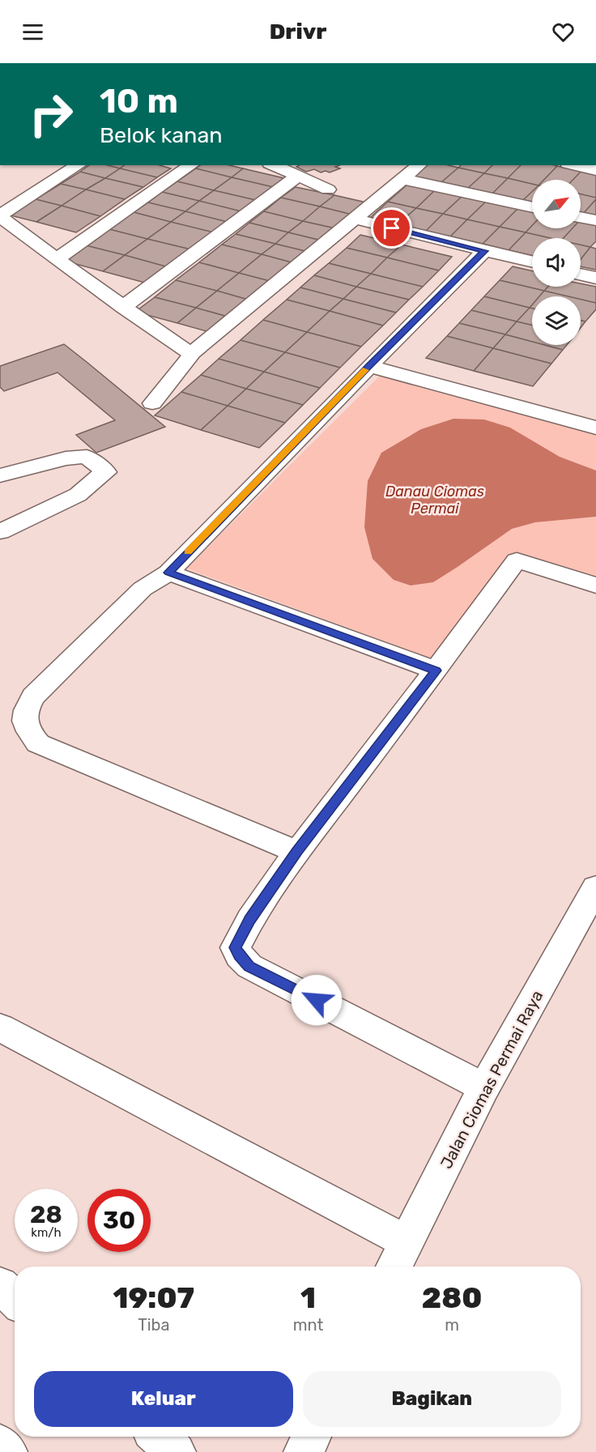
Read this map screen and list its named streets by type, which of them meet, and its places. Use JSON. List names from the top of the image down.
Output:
{
  "streets": {
    "street": ["Jalan Ciomas Permai Raya"]
  },
  "water": ["Danau Ciomas Permai"],
  "north": "top right",
  "page": {
    "header": "Drivr",
    "turn": ["10 m", "Belok kanan"],
    "speed": "28 km/h",
    "limit": "30",
    "eta": [
      "19:07",
      "Tiba",
      "1",
      "mnt",
      "280",
      "m"
    ],
    "buttons": ["Keluar", "Bagikan"]
  }
}
